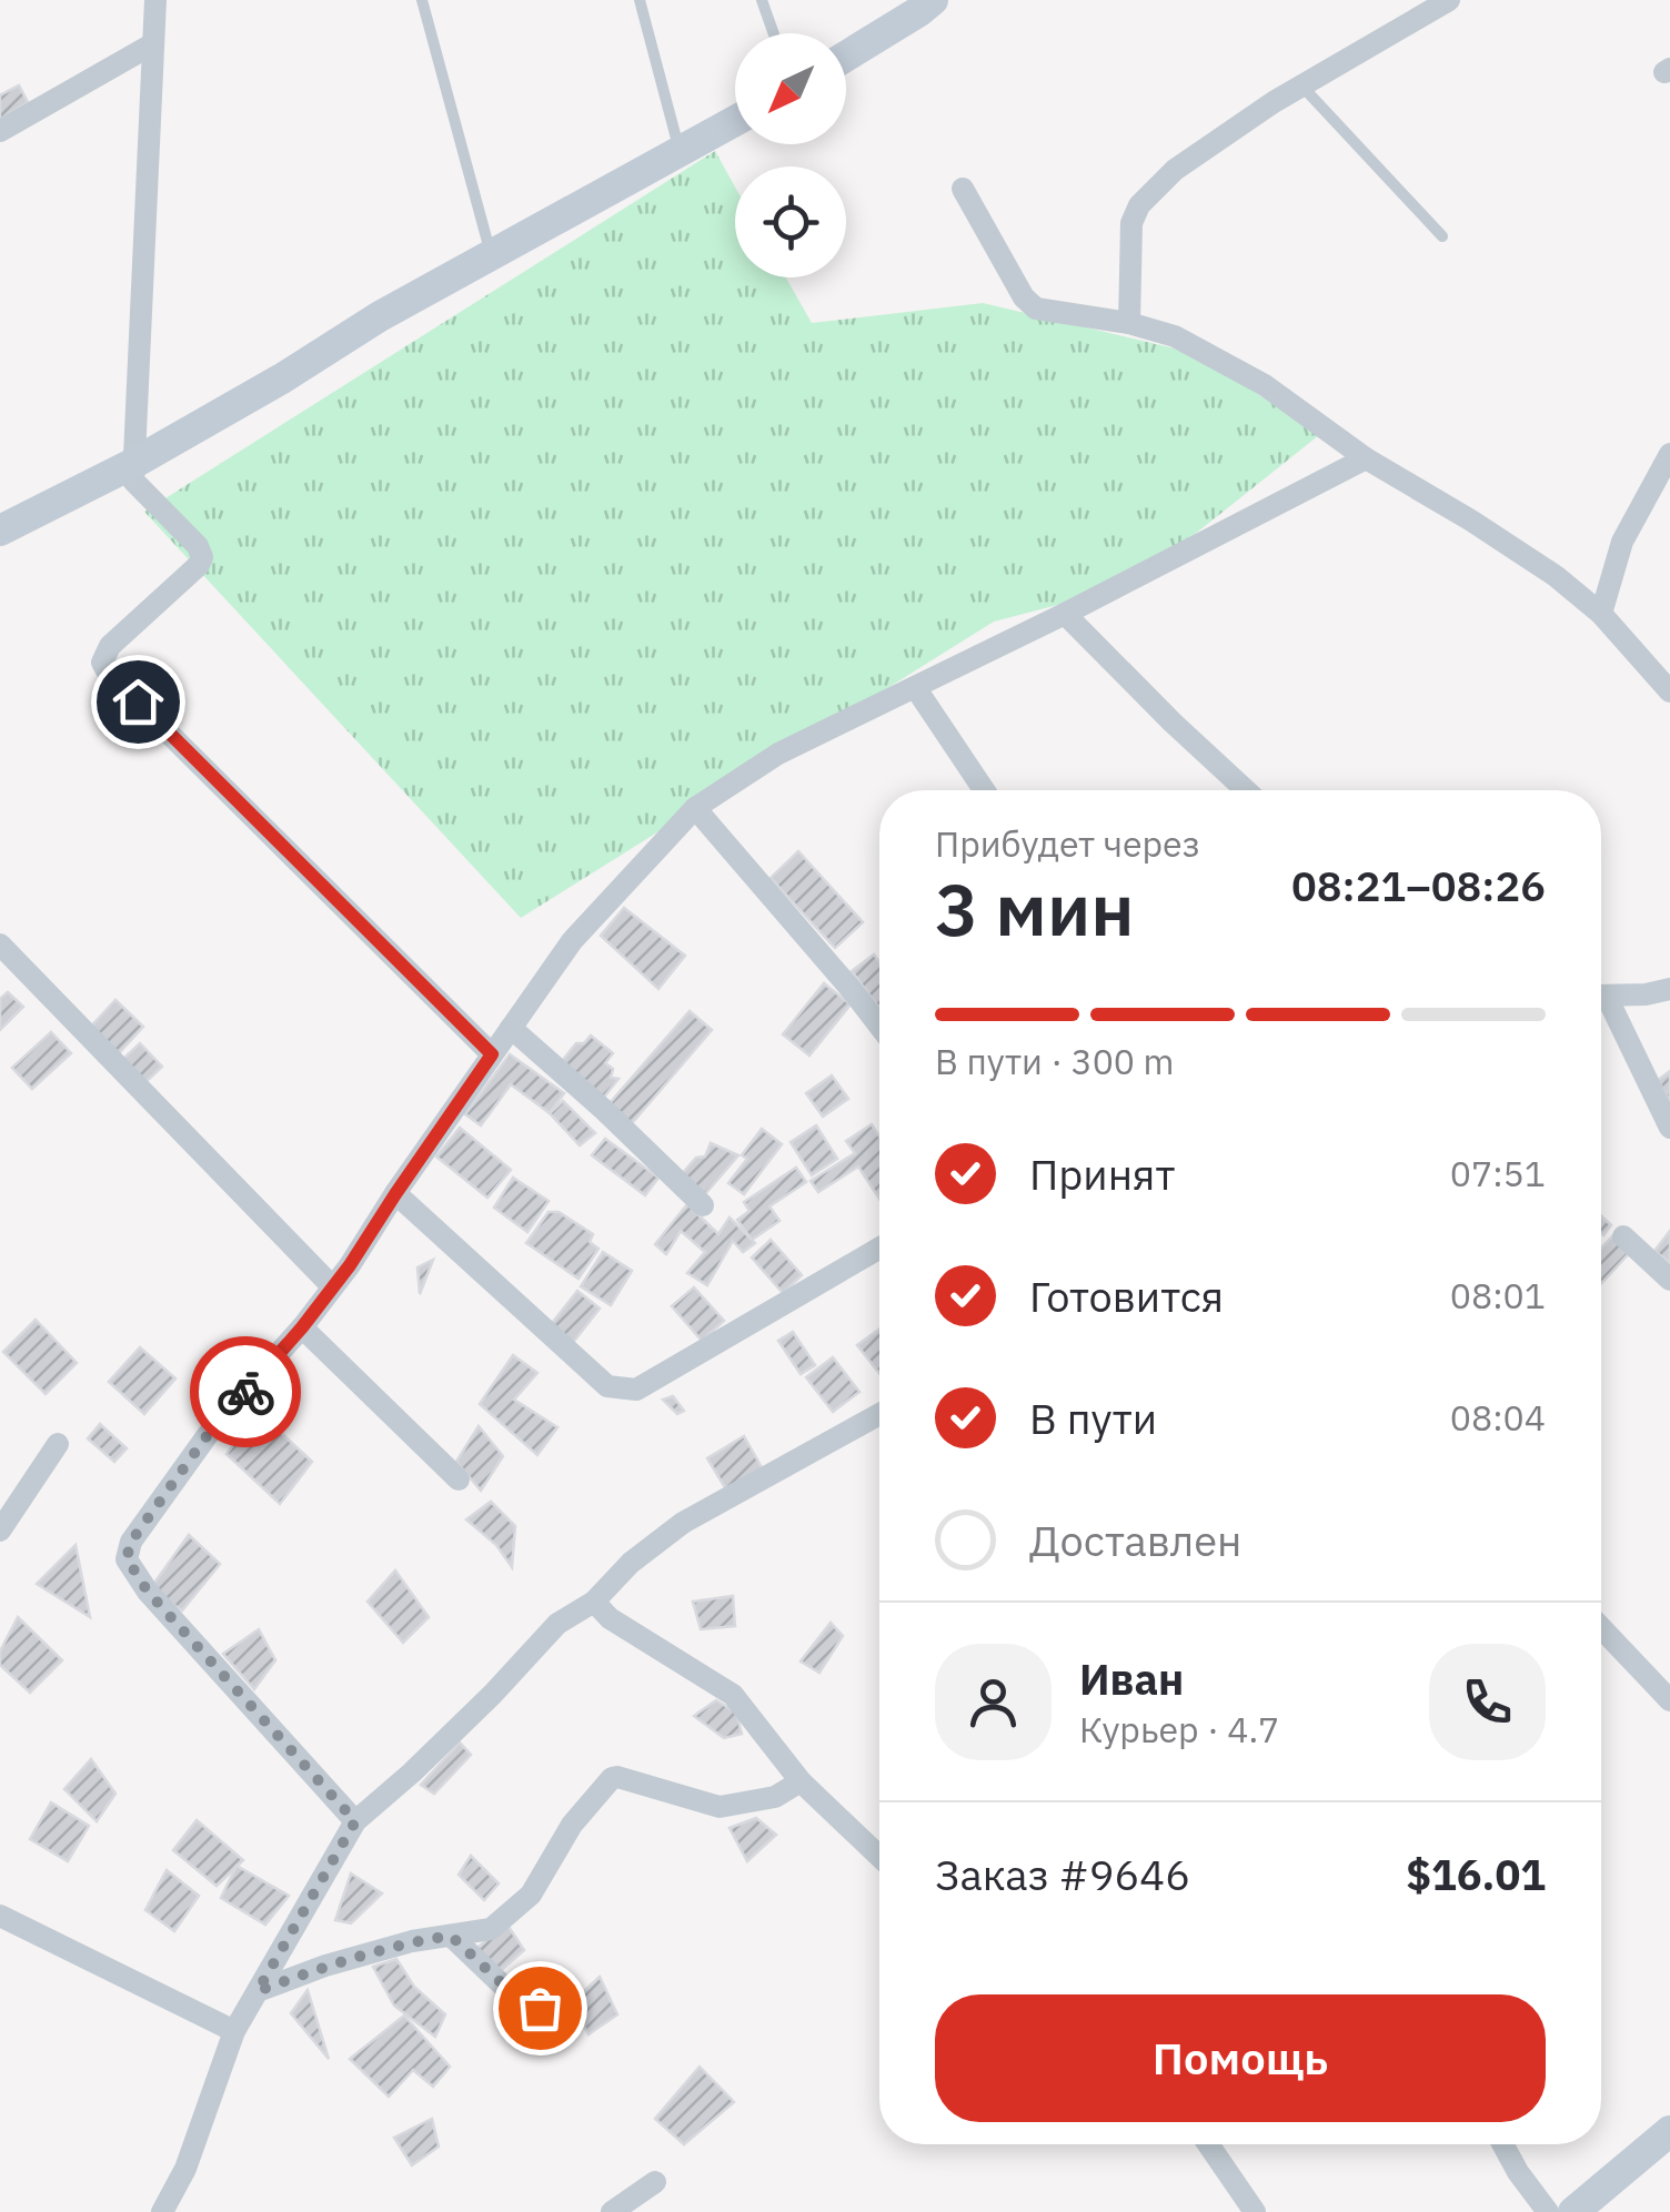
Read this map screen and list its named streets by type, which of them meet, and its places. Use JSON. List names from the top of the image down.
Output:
{
  "north": "bottom left",
  "page": {
    "heading": ["3 мин", "Прибудет через", "08:21–08:26"],
    "panel": [
      "Иван",
      "Курьер · 4.7",
      "Заказ #9646",
      "$16.01"
    ],
    "bar": "В пути · 300 m",
    "list": [
      ["Принят", "07:51"],
      ["Готовится", "08:01"],
      ["В пути", "08:04"],
      "Доставлен"
    ],
    "buttons": "Помощь"
  }
}
